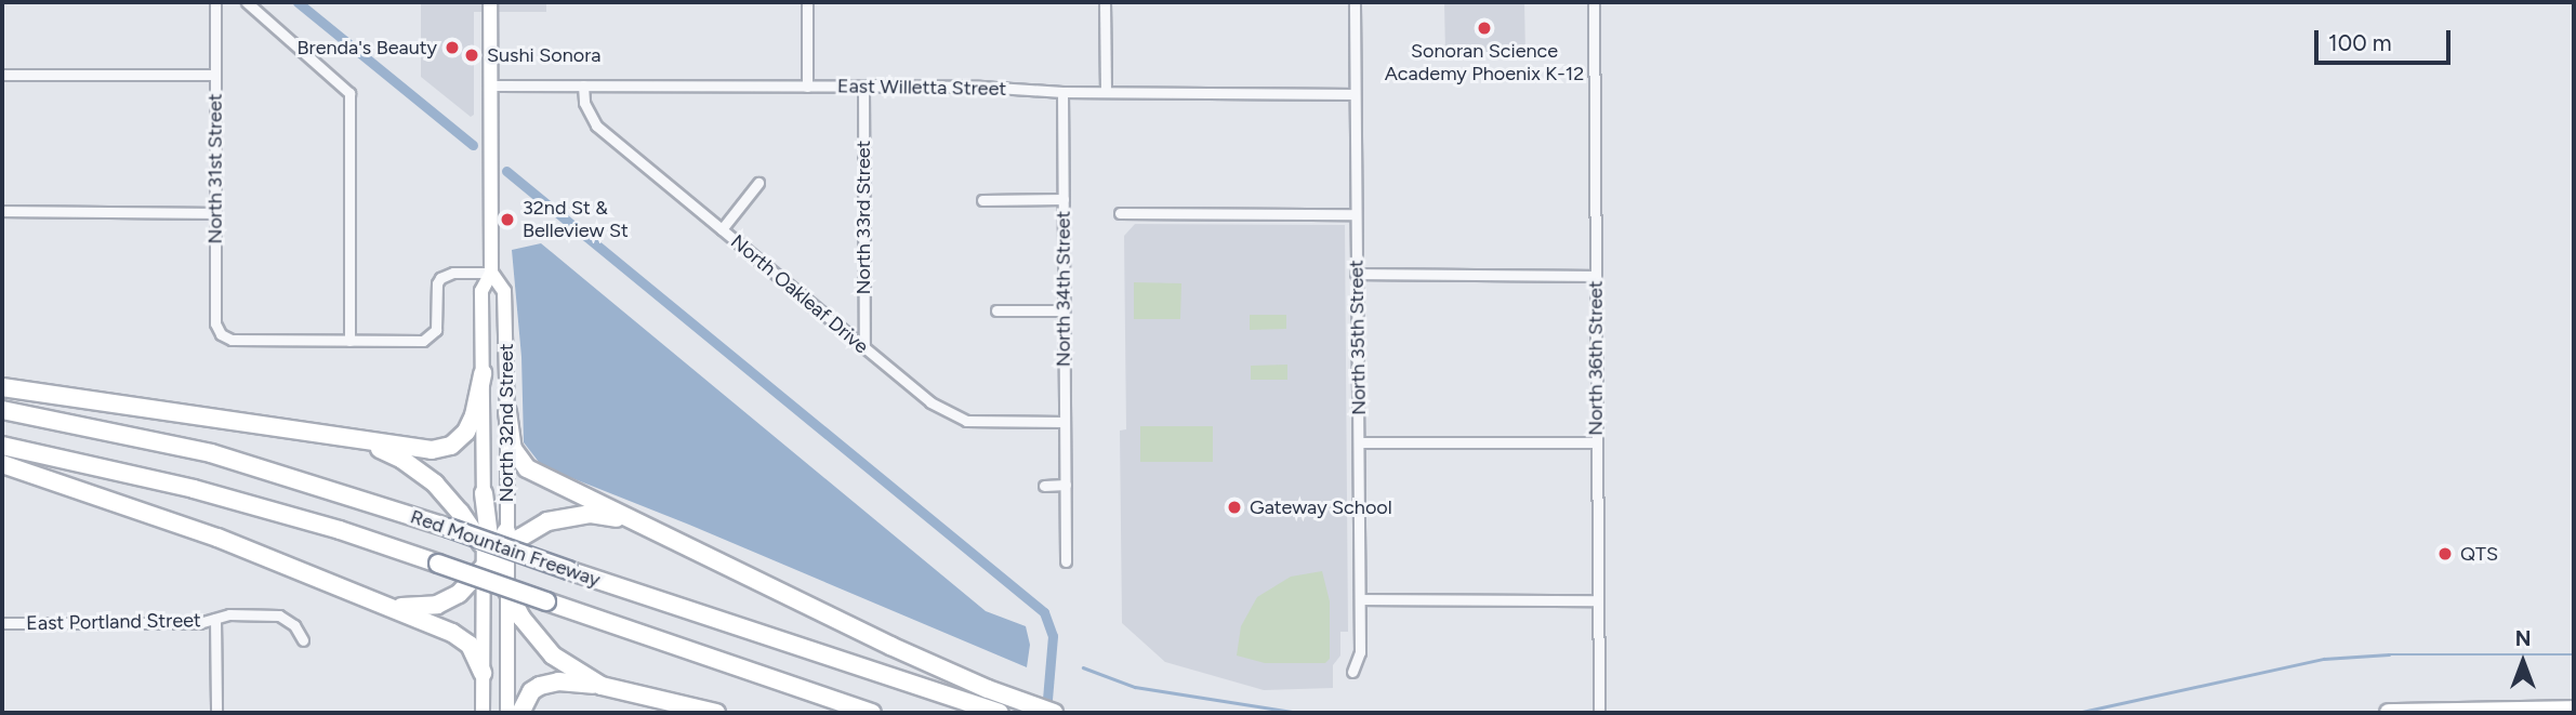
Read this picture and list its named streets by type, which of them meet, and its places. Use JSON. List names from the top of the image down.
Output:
{
  "streets": {
    "highway": ["Red Mountain Freeway"],
    "main road": ["North 32nd Street"],
    "street": [
      "East Willetta Street",
      "North 31st Street",
      "North 33rd Street",
      "North 34th Street",
      "North Oakleaf Drive",
      "North 35th Street",
      "North 36th Street",
      "East Portland Street"
    ]
  },
  "crossings": [
    ["East Willetta Street", "North 33rd Street"],
    ["East Willetta Street", "North 34th Street"],
    ["East Willetta Street", "North Oakleaf Drive"],
    ["East Willetta Street", "North 35th Street"],
    ["East Willetta Street", "North 32nd Street"],
    ["North 33rd Street", "North Oakleaf Drive"],
    ["North 34th Street", "North Oakleaf Drive"]
  ],
  "places": [
    "Sonoran Science Academy Phoenix K-12",
    "Brenda's Beauty",
    "Sushi Sonora",
    "32nd St & Belleview St",
    "Gateway School",
    "QTS"
  ],
  "scale_bar": "100 m",
  "north": "top"
}
